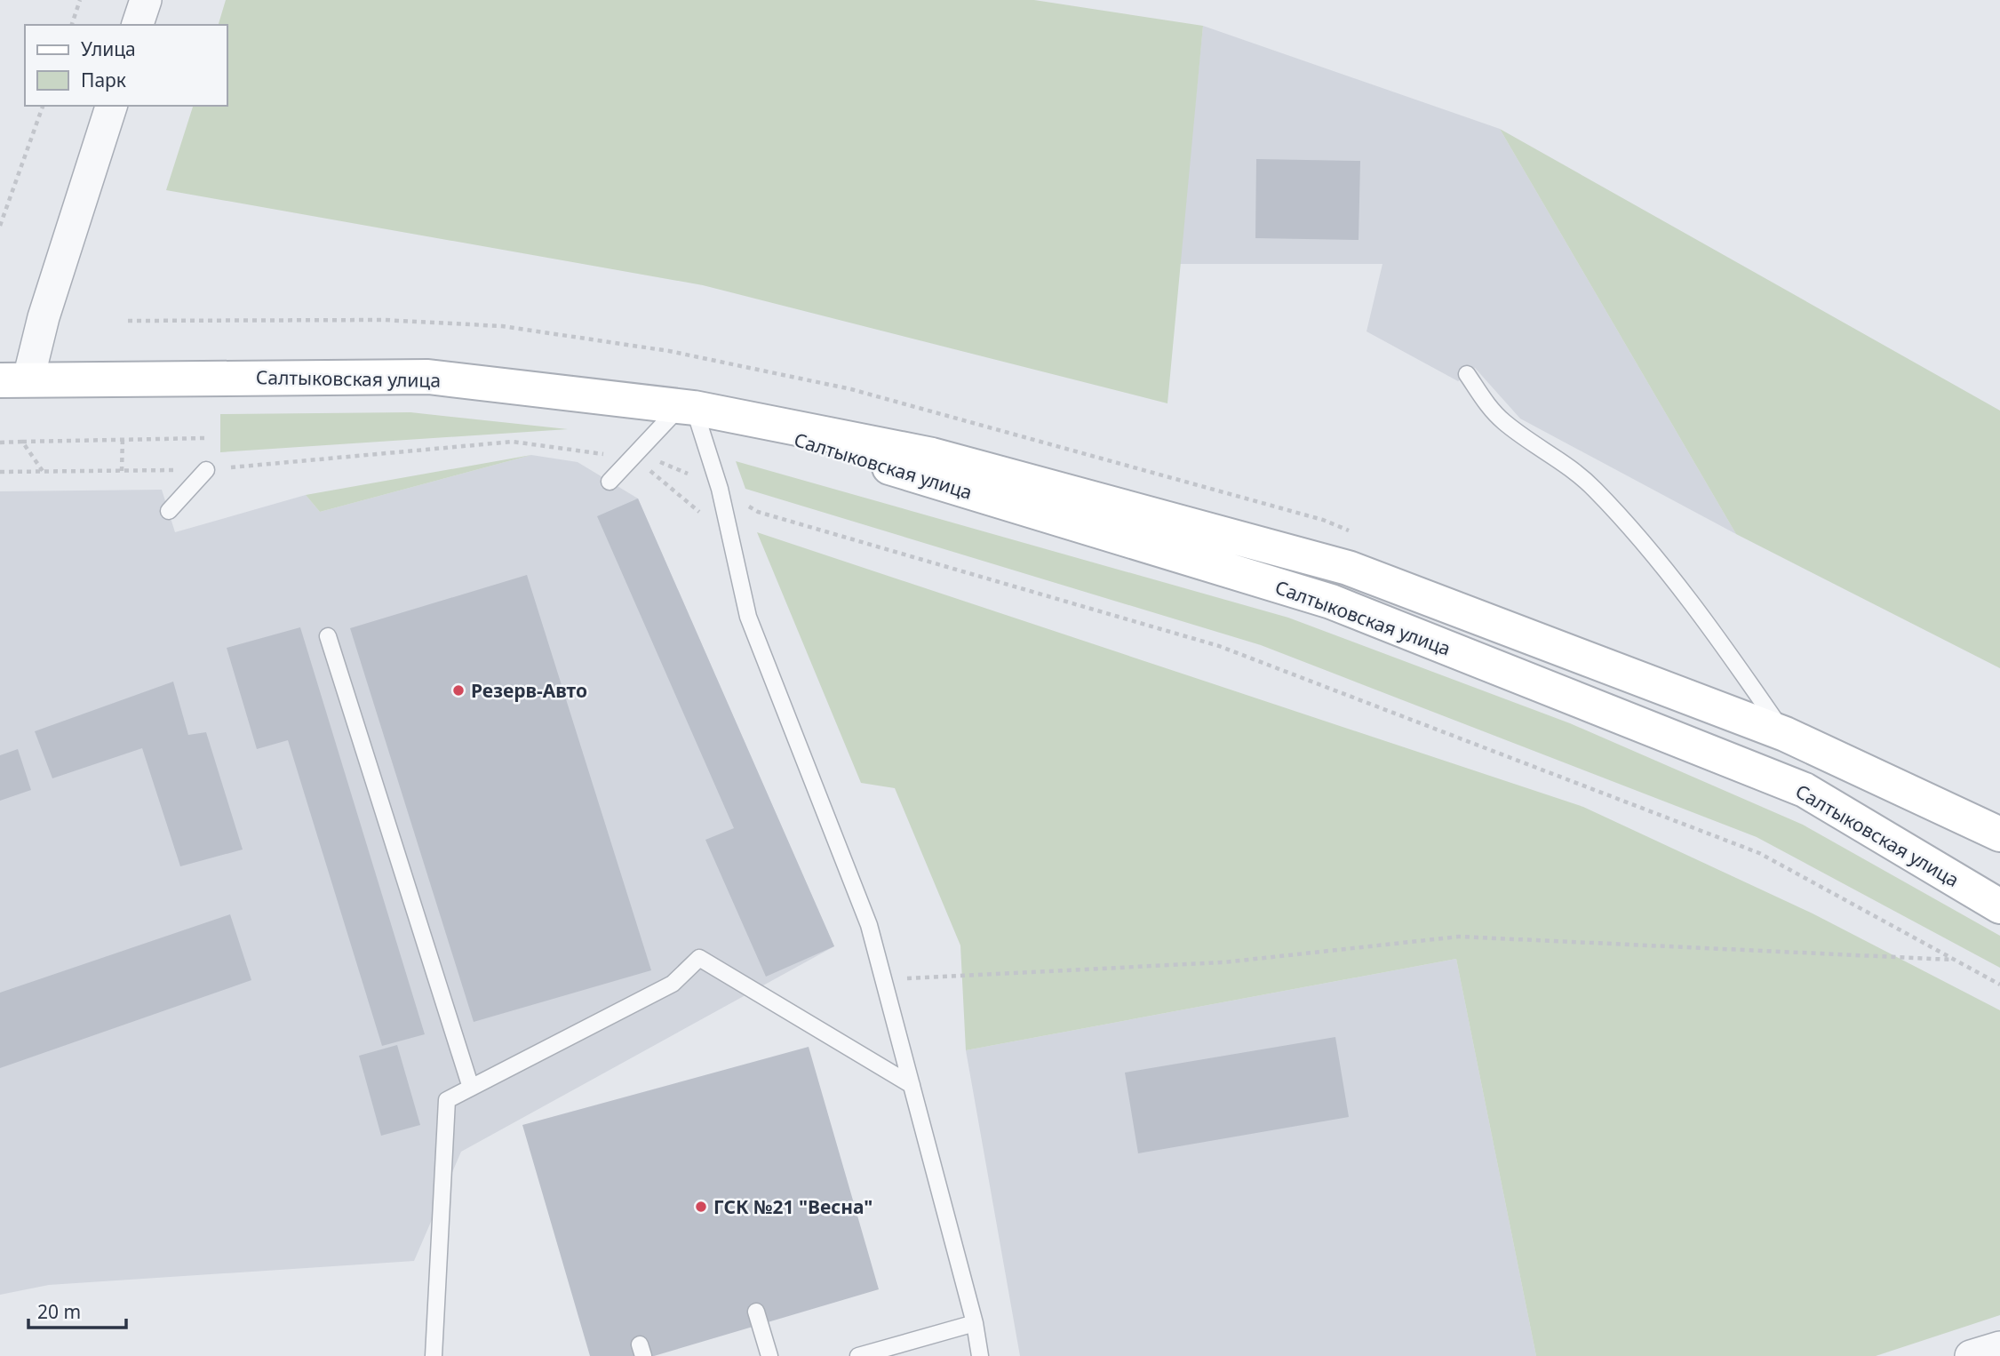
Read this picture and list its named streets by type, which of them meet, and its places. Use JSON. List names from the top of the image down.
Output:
{
  "streets": {
    "main road": ["Салтыковская улица"]
  },
  "places": ["Резерв-Авто", "ГСК №21 \"Весна\""],
  "legend": ["Улица", "Парк"],
  "scale_bar": "20 m"
}
